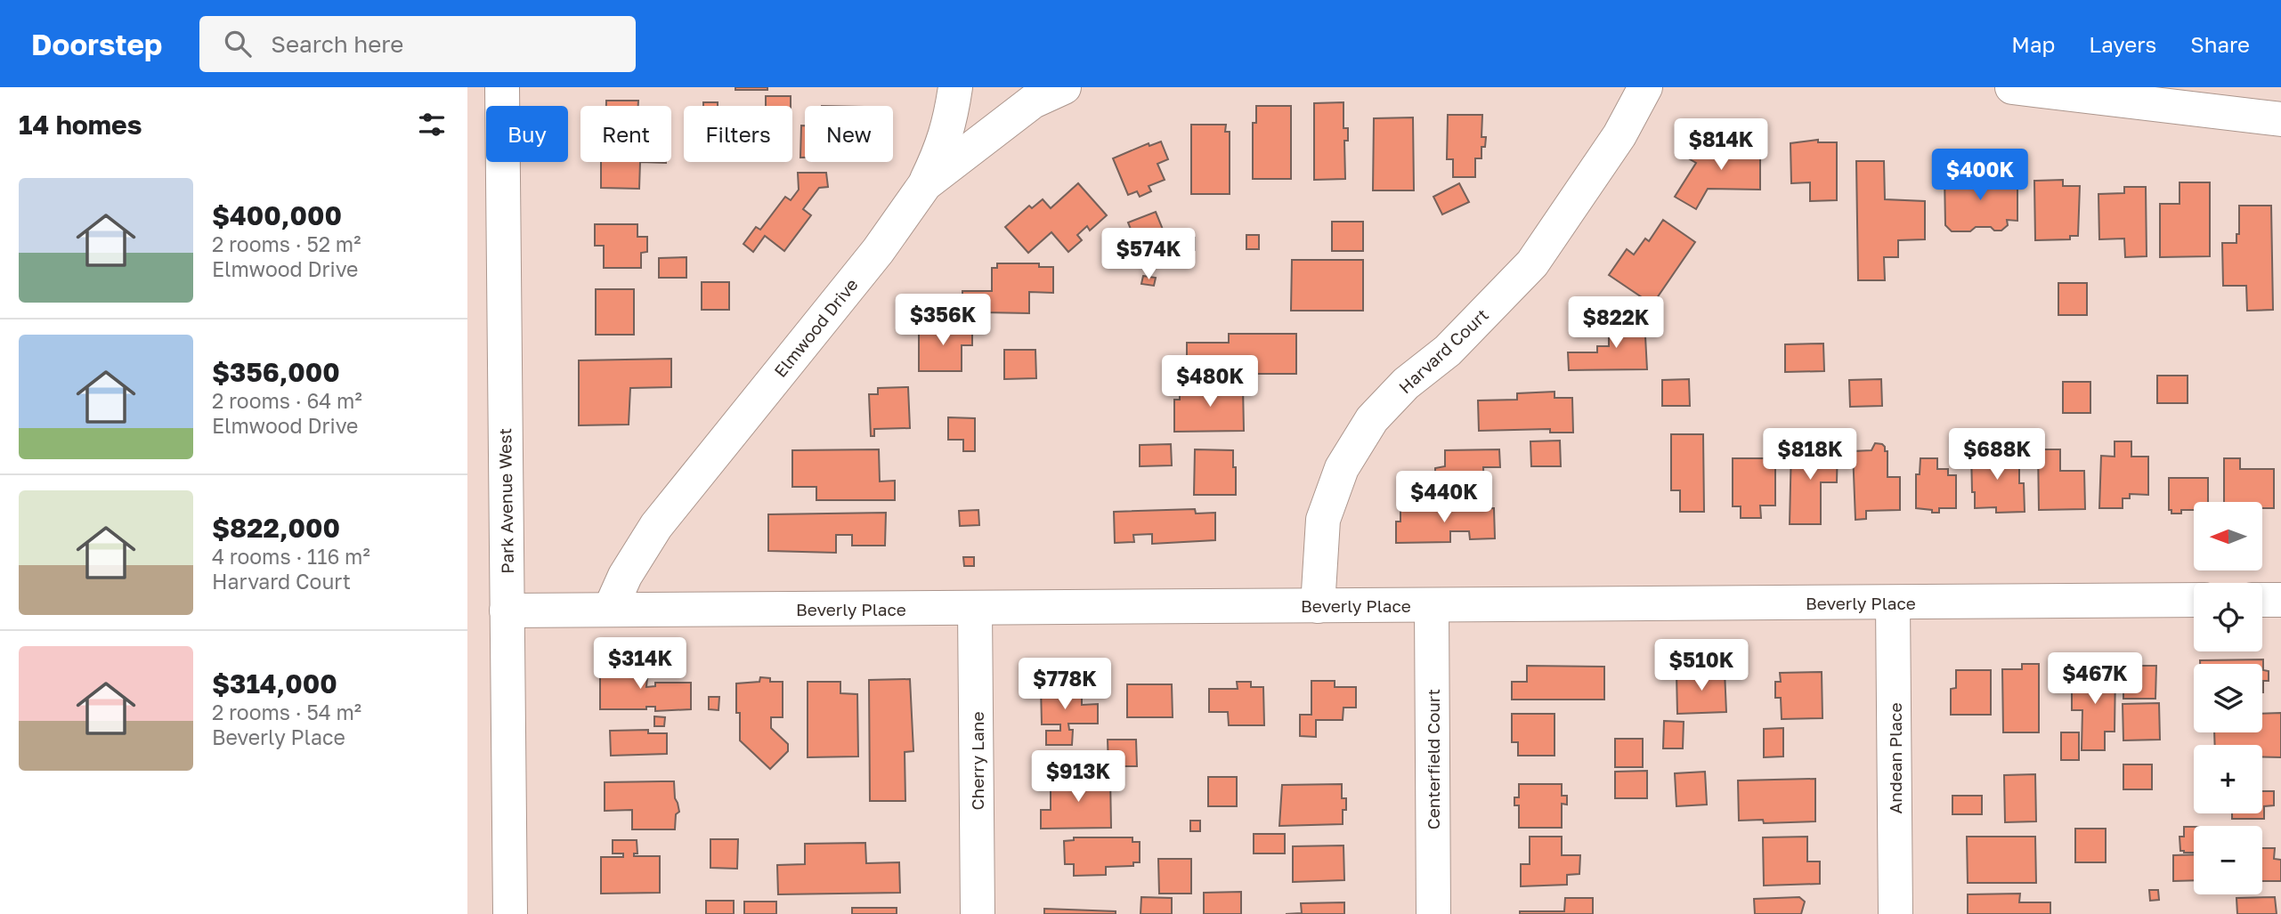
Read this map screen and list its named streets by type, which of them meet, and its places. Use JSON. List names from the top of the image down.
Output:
{
  "streets": {
    "street": [
      "Elmwood Drive",
      "Harvard Court",
      "Park Avenue West",
      "Beverly Place",
      "Andean Place",
      "Centerfield Court",
      "Cherry Lane"
    ]
  },
  "crossings": [
    ["Elmwood Drive", "Beverly Place"],
    ["Harvard Court", "Beverly Place"],
    ["Park Avenue West", "Beverly Place"],
    ["Beverly Place", "Andean Place"],
    ["Beverly Place", "Centerfield Court"],
    ["Beverly Place", "Cherry Lane"]
  ],
  "north": "left",
  "page": {
    "header": "Doorstep",
    "search": "Search here",
    "nav": ["Map", "Layers", "Share"],
    "heading": "14 homes",
    "chip": [
      "Buy",
      "Rent",
      "Filters",
      "New"
    ],
    "price": [
      "$814K",
      "$400K",
      "$574K",
      "$356K",
      "$822K",
      "$480K",
      "$818K",
      "$688K",
      "$440K",
      "$314K",
      "$510K",
      "$467K",
      "$778K",
      "$913K"
    ],
    "list": [
      {
        "name": "$400,000",
        "note": "2 rooms · 52 m² · Elmwood Drive"
      },
      {
        "name": "$356,000",
        "note": "2 rooms · 64 m² · Elmwood Drive"
      },
      {
        "name": "$822,000",
        "note": "4 rooms · 116 m² · Harvard Court"
      },
      {
        "name": "$314,000",
        "note": "2 rooms · 54 m² · Beverly Place"
      }
    ],
    "map_buttons": ["+", "−"]
  }
}
